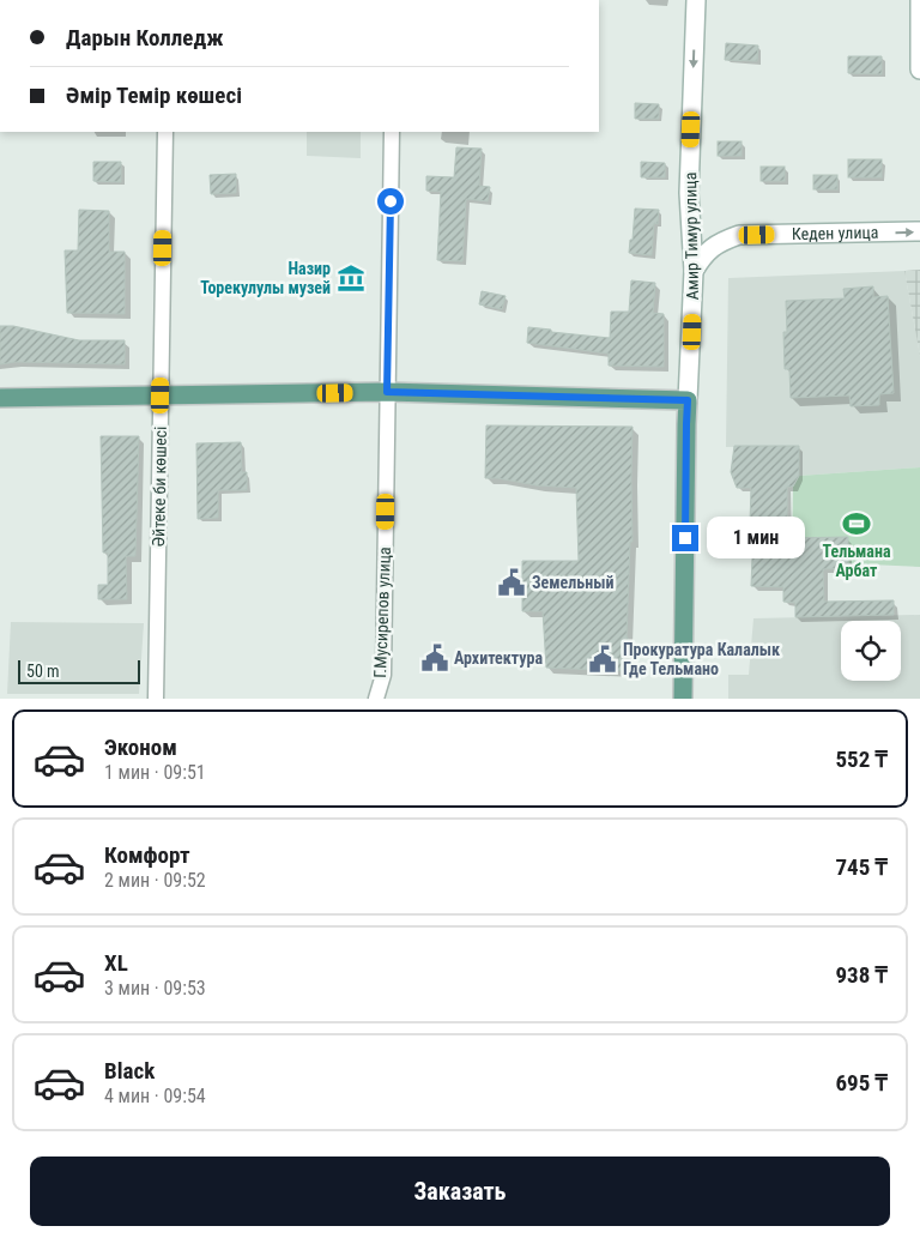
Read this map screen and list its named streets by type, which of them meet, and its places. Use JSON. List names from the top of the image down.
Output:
{
  "streets": {
    "main road": ["Кеден улица", "Амир Тимур улица"],
    "street": ["Әйтеке би көшесі", "Г.Мусирепов улица"]
  },
  "crossings": [
    ["Кеден улица", "Амир Тимур улица"]
  ],
  "one_way": ["Кеден улица", "Амир Тимур улица"],
  "places": {
    "museum": ["Назир Торекулулы музей"],
    "sports": ["Тельмана Арбат"],
    "public building": ["Земельный", "Архитектура", "Прокуратура Калалык Где Тельмано"]
  },
  "scale_bar": "50 m",
  "page": {
    "banner": ["Дарын Колледж", "Әмір Темір көшесі"],
    "bubble": "1 мин",
    "scale": "50 m",
    "list": [
      {
        "name": "Эконом",
        "note": "1 мин · 09:51",
        "value": "552 ₸"
      },
      {
        "name": "Комфорт",
        "note": "2 мин · 09:52",
        "value": "745 ₸"
      },
      {
        "name": "XL",
        "note": "3 мин · 09:53",
        "value": "938 ₸"
      },
      {
        "name": "Black",
        "note": "4 мин · 09:54",
        "value": "695 ₸"
      }
    ],
    "buttons": "Заказать"
  }
}
